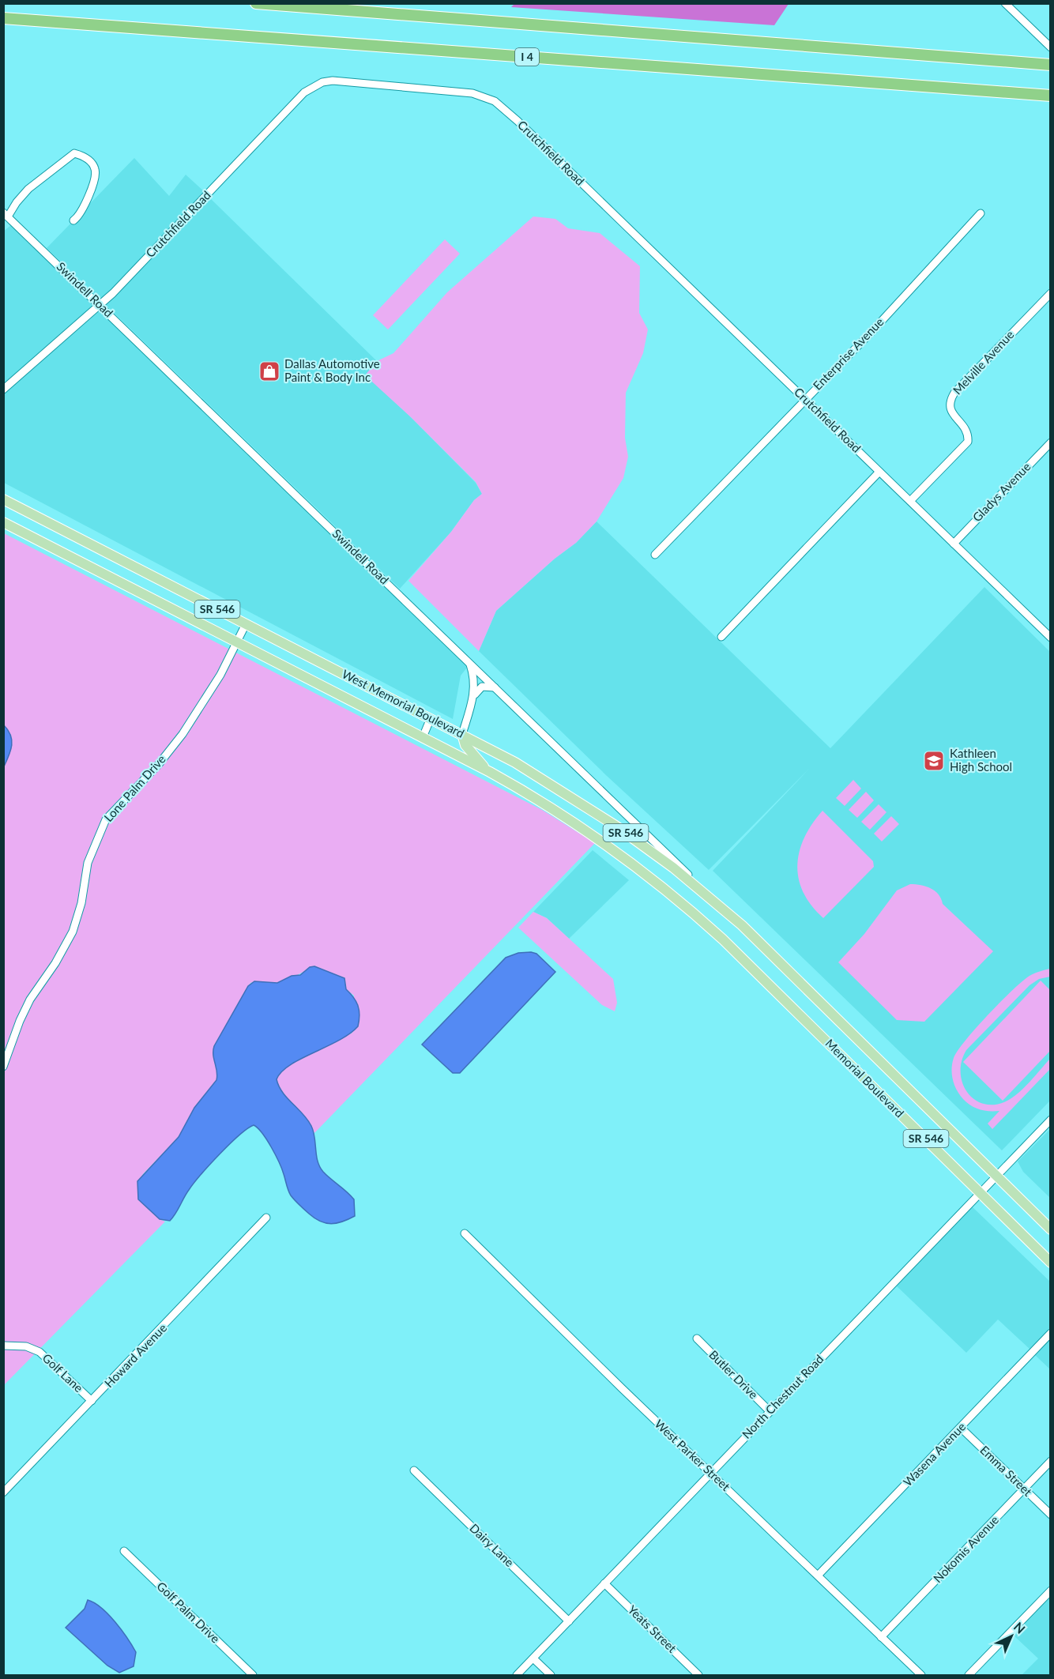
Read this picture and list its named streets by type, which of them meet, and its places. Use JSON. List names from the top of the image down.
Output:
{
  "streets": {
    "highway": ["I 4"],
    "main road": ["SR 546", "West Memorial Boulevard", "Memorial Boulevard"],
    "street": [
      "Crutchfield Road",
      "Swindell Road",
      "Enterprise Avenue",
      "Melville Avenue",
      "Gladys Avenue",
      "Lone Palm Drive",
      "Howard Avenue",
      "Golf Lane",
      "Butler Drive",
      "North Chestnut Road",
      "Wasena Avenue",
      "West Parker Street",
      "Emma Street",
      "Dairy Lane",
      "Nokomis Avenue",
      "Golf Palm Drive",
      "Yeats Street"
    ]
  },
  "crossings": [
    ["Crutchfield Road", "Swindell Road"],
    ["Crutchfield Road", "Enterprise Avenue"],
    ["Crutchfield Road", "Melville Avenue"],
    ["Crutchfield Road", "Gladys Avenue"],
    ["Swindell Road", "West Memorial Boulevard"],
    ["West Memorial Boulevard", "Lone Palm Drive"],
    ["West Memorial Boulevard", "Memorial Boulevard"],
    ["Memorial Boulevard", "North Chestnut Road"],
    ["Howard Avenue", "Golf Lane"],
    ["Butler Drive", "North Chestnut Road"],
    ["North Chestnut Road", "West Parker Street"],
    ["North Chestnut Road", "Dairy Lane"],
    ["North Chestnut Road", "Yeats Street"],
    ["Wasena Avenue", "West Parker Street"],
    ["Wasena Avenue", "Emma Street"],
    ["West Parker Street", "Nokomis Avenue"],
    ["Emma Street", "Nokomis Avenue"]
  ],
  "places": {
    "shop": ["Dallas Automotive Paint & Body Inc"],
    "school or university": ["Kathleen High School"]
  },
  "north": "top right"
}
